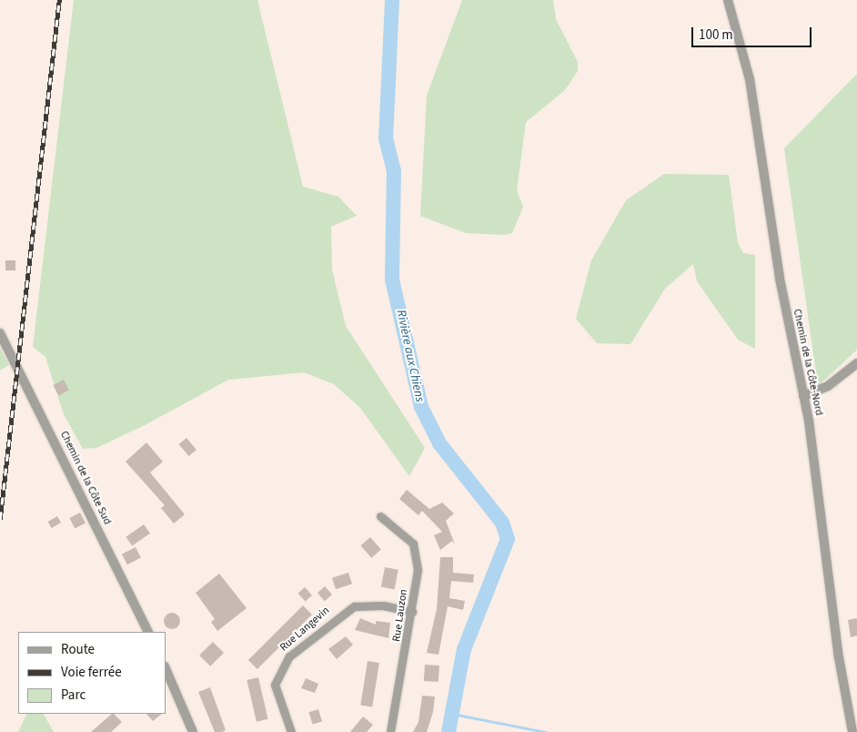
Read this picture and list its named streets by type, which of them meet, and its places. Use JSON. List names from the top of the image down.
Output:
{
  "streets": {
    "street": [
      "Chemin de la Côte-Nord",
      "Chemin de la Côte Sud",
      "Rue Lauzon",
      "Rue Langevin"
    ]
  },
  "crossings": [
    ["Rue Lauzon", "Rue Langevin"]
  ],
  "water": ["Rivière aux Chiens"],
  "legend": ["Route", "Voie ferrée", "Parc"],
  "scale_bar": "100 m"
}
